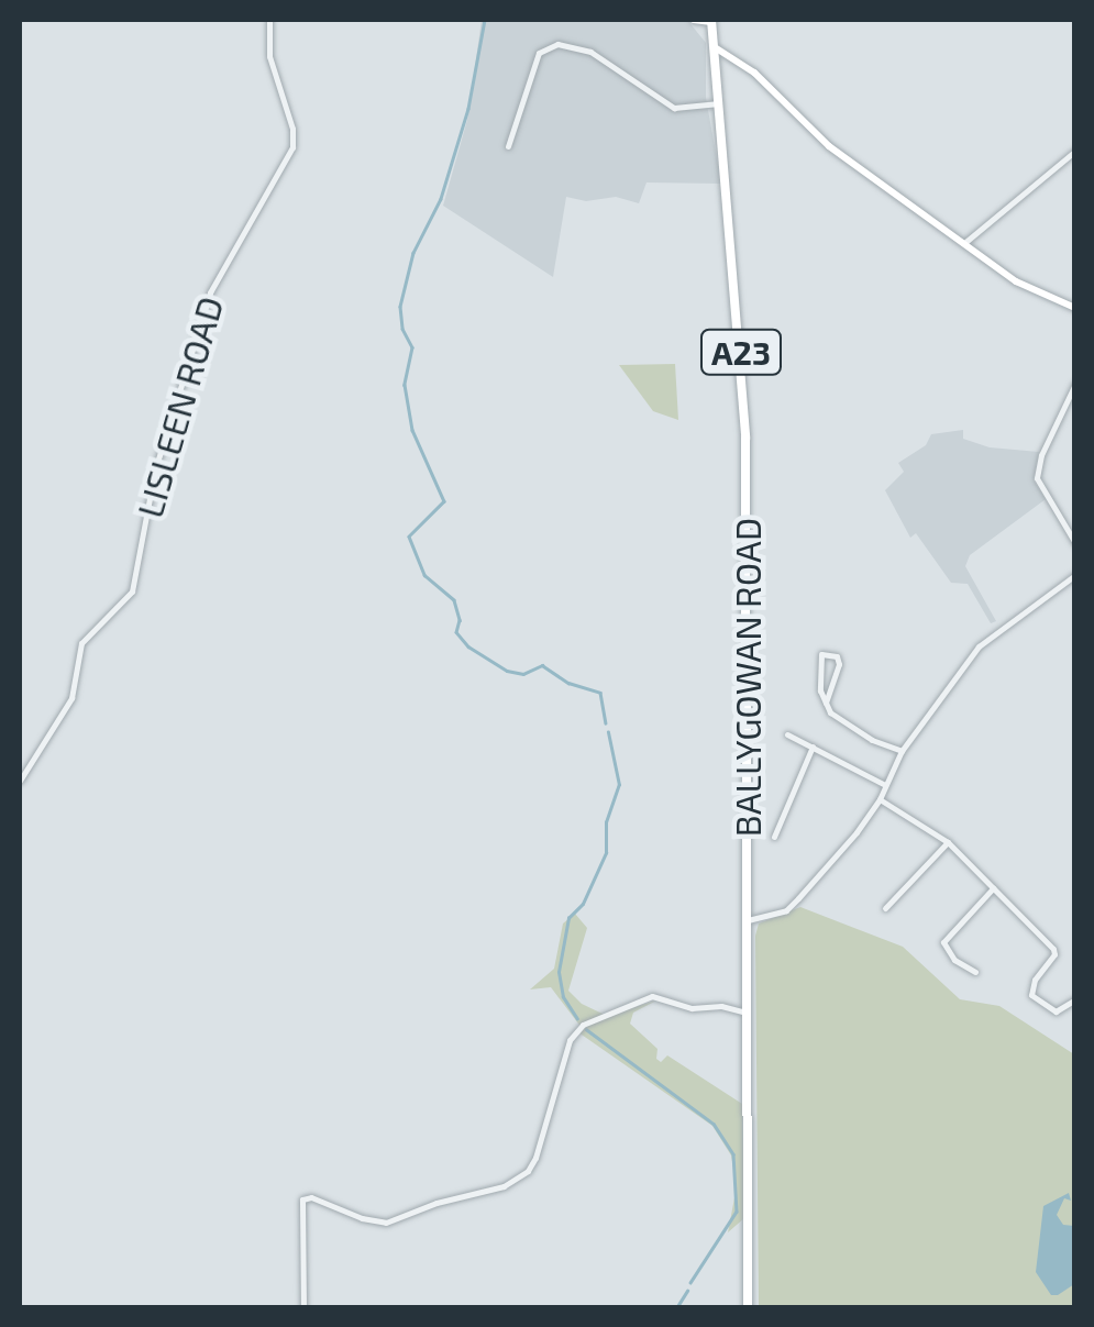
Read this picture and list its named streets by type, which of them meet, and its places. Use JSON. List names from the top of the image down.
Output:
{
  "streets": {
    "main road": ["A23", "BALLYGOWAN ROAD"],
    "street": ["LISLEEN ROAD"]
  },
  "crossings": [
    ["A23", "BALLYGOWAN ROAD"]
  ]
}
